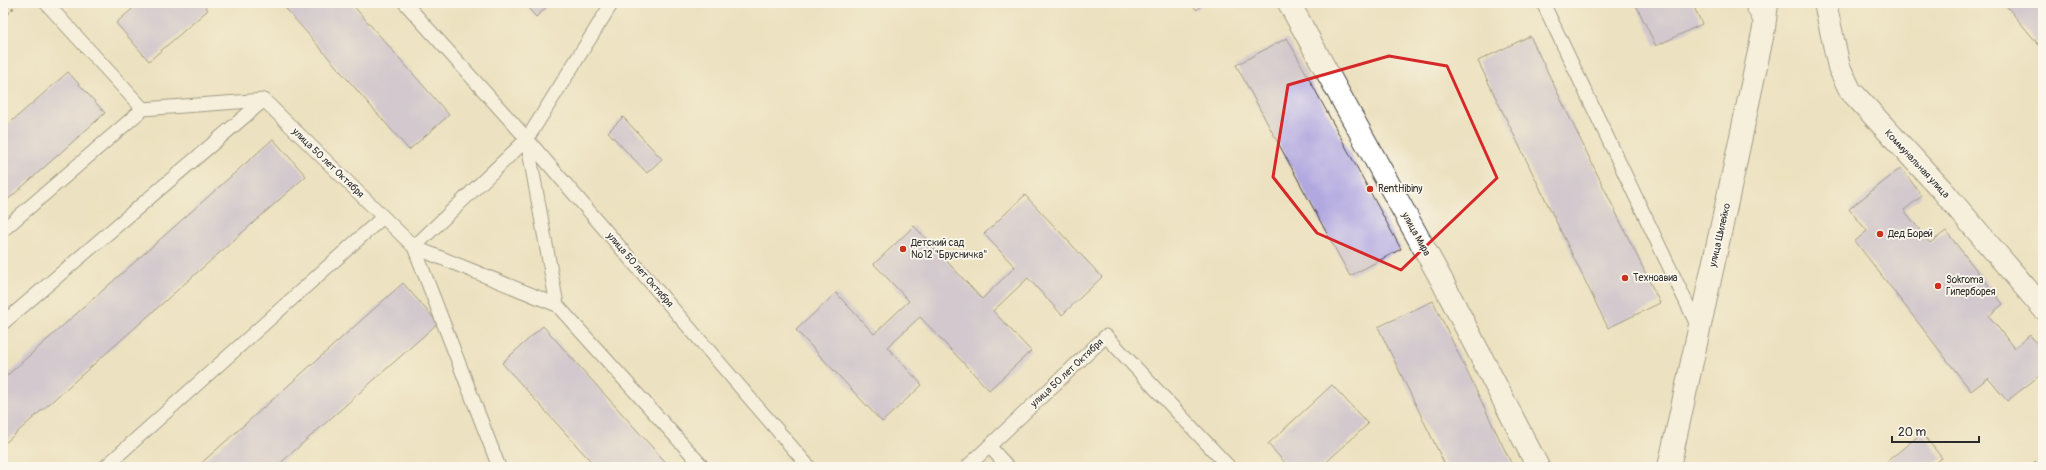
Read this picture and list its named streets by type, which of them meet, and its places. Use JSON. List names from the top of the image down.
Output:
{
  "streets": {
    "street": ["Коммунальная улица", "улица Мира", "улица Шилейко"],
    "lane": ["улица 50 лет Октября"]
  },
  "places": [
    "RentHibiny",
    "Дед Борей",
    "Детский сад №12 \"Брусничка\"",
    "Техноавиа",
    "Sokroma Гиперборея"
  ],
  "scale_bar": "20 m"
}
